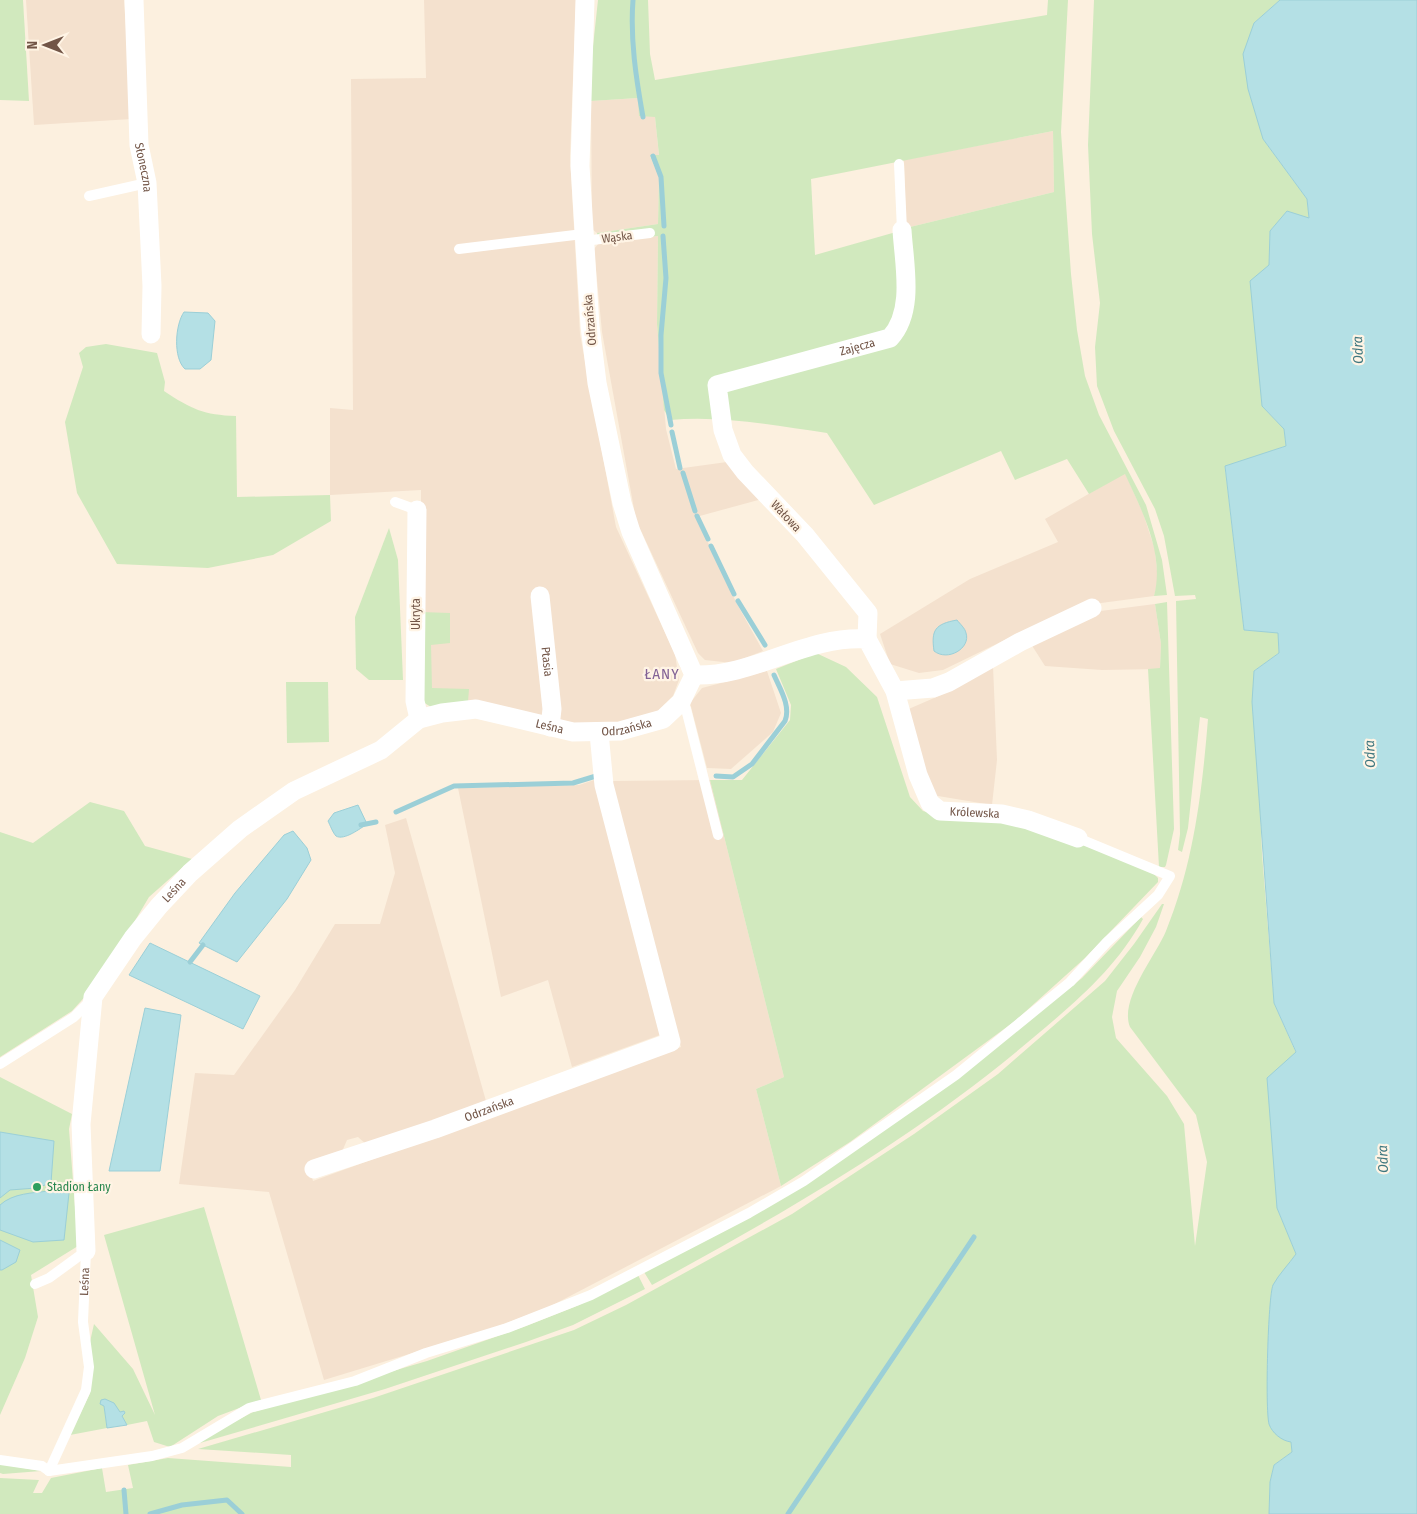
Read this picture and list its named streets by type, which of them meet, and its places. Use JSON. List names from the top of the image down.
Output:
{
  "streets": {
    "street": [
      "Słoneczna",
      "Odrzańska",
      "Zajęcza",
      "Wałowa",
      "Ukryta",
      "Ptasia",
      "Leśna",
      "Królewska"
    ],
    "lane": ["Wąska"]
  },
  "crossings": [
    ["Wąska", "Odrzańska"],
    ["Odrzańska", "Leśna"],
    ["Zajęcza", "Wałowa"],
    ["Wałowa", "Królewska"],
    ["Ukryta", "Leśna"],
    ["Ptasia", "Leśna"]
  ],
  "districts": ["ŁANY"],
  "water": ["Odra"],
  "places": ["Stadion Łany"],
  "north": "left"
}
